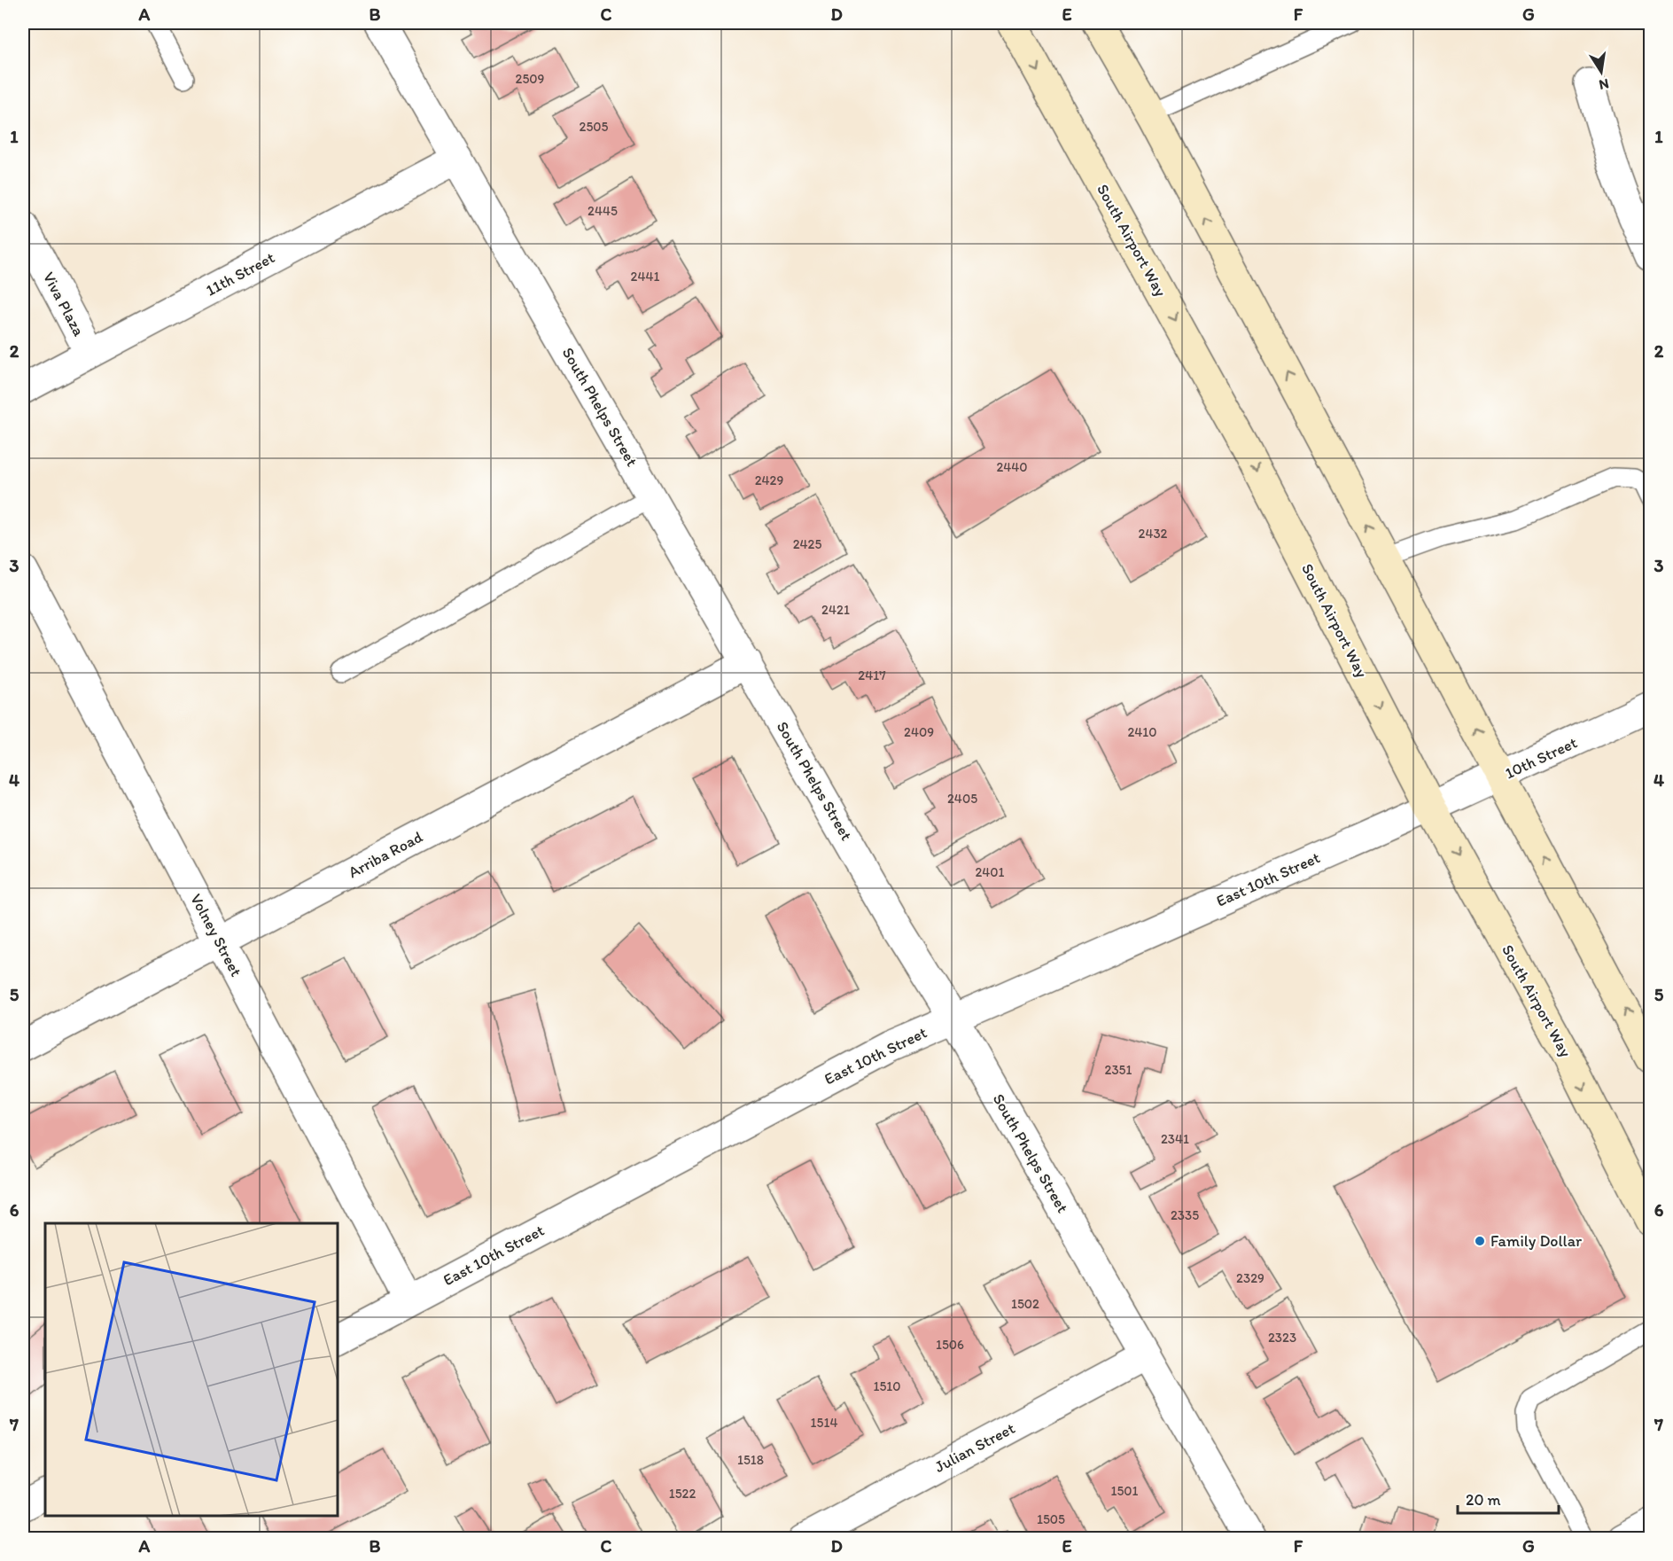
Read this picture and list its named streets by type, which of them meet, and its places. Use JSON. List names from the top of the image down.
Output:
{
  "streets": {
    "main road": ["South Airport Way"],
    "street": [
      "11th Street",
      "Viva Plaza",
      "South Phelps Street",
      "10th Street",
      "Arriba Road",
      "East 10th Street",
      "Volney Street",
      "Julian Street"
    ]
  },
  "crossings": [
    ["South Airport Way", "10th Street"],
    ["South Airport Way", "East 10th Street"],
    ["11th Street", "Viva Plaza"],
    ["11th Street", "South Phelps Street"],
    ["South Phelps Street", "Arriba Road"],
    ["South Phelps Street", "East 10th Street"],
    ["South Phelps Street", "Julian Street"],
    ["10th Street", "East 10th Street"],
    ["Arriba Road", "Volney Street"],
    ["East 10th Street", "Volney Street"]
  ],
  "places": ["Family Dollar"],
  "house_numbers": [
    "2509",
    "2505",
    "2445",
    "2441",
    "2440",
    "2429",
    "2432",
    "2425",
    "2421",
    "2417",
    "2409",
    "2410",
    "2405",
    "2401",
    "2351",
    "2341",
    "2335",
    "2329",
    "1502",
    "2323",
    "1506",
    "1510",
    "1514",
    "1518",
    "1501",
    "1522",
    "1505"
  ],
  "scale_bar": "20 m",
  "north": "bottom",
  "grid": {
    "columns": [
      "A",
      "B",
      "C",
      "D",
      "E",
      "F",
      "G"
    ],
    "rows": [
      "1",
      "2",
      "3",
      "4",
      "5",
      "6",
      "7"
    ]
  }
}
